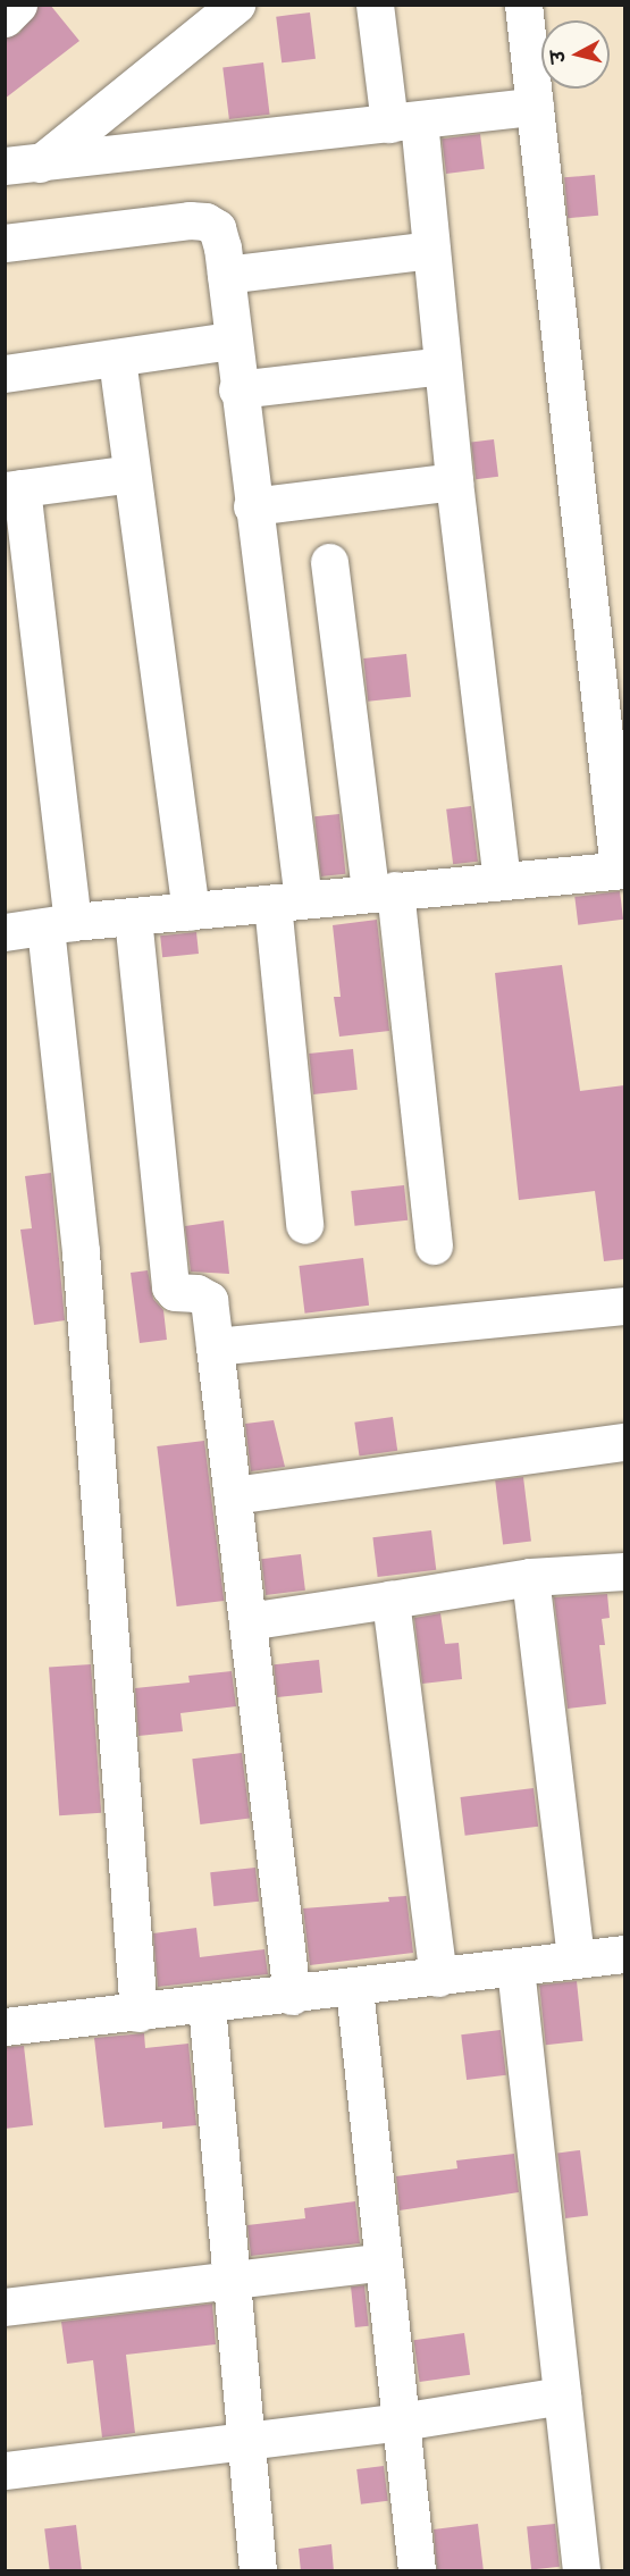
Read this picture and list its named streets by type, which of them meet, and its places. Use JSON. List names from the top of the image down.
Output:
{
  "north": "left"
}
